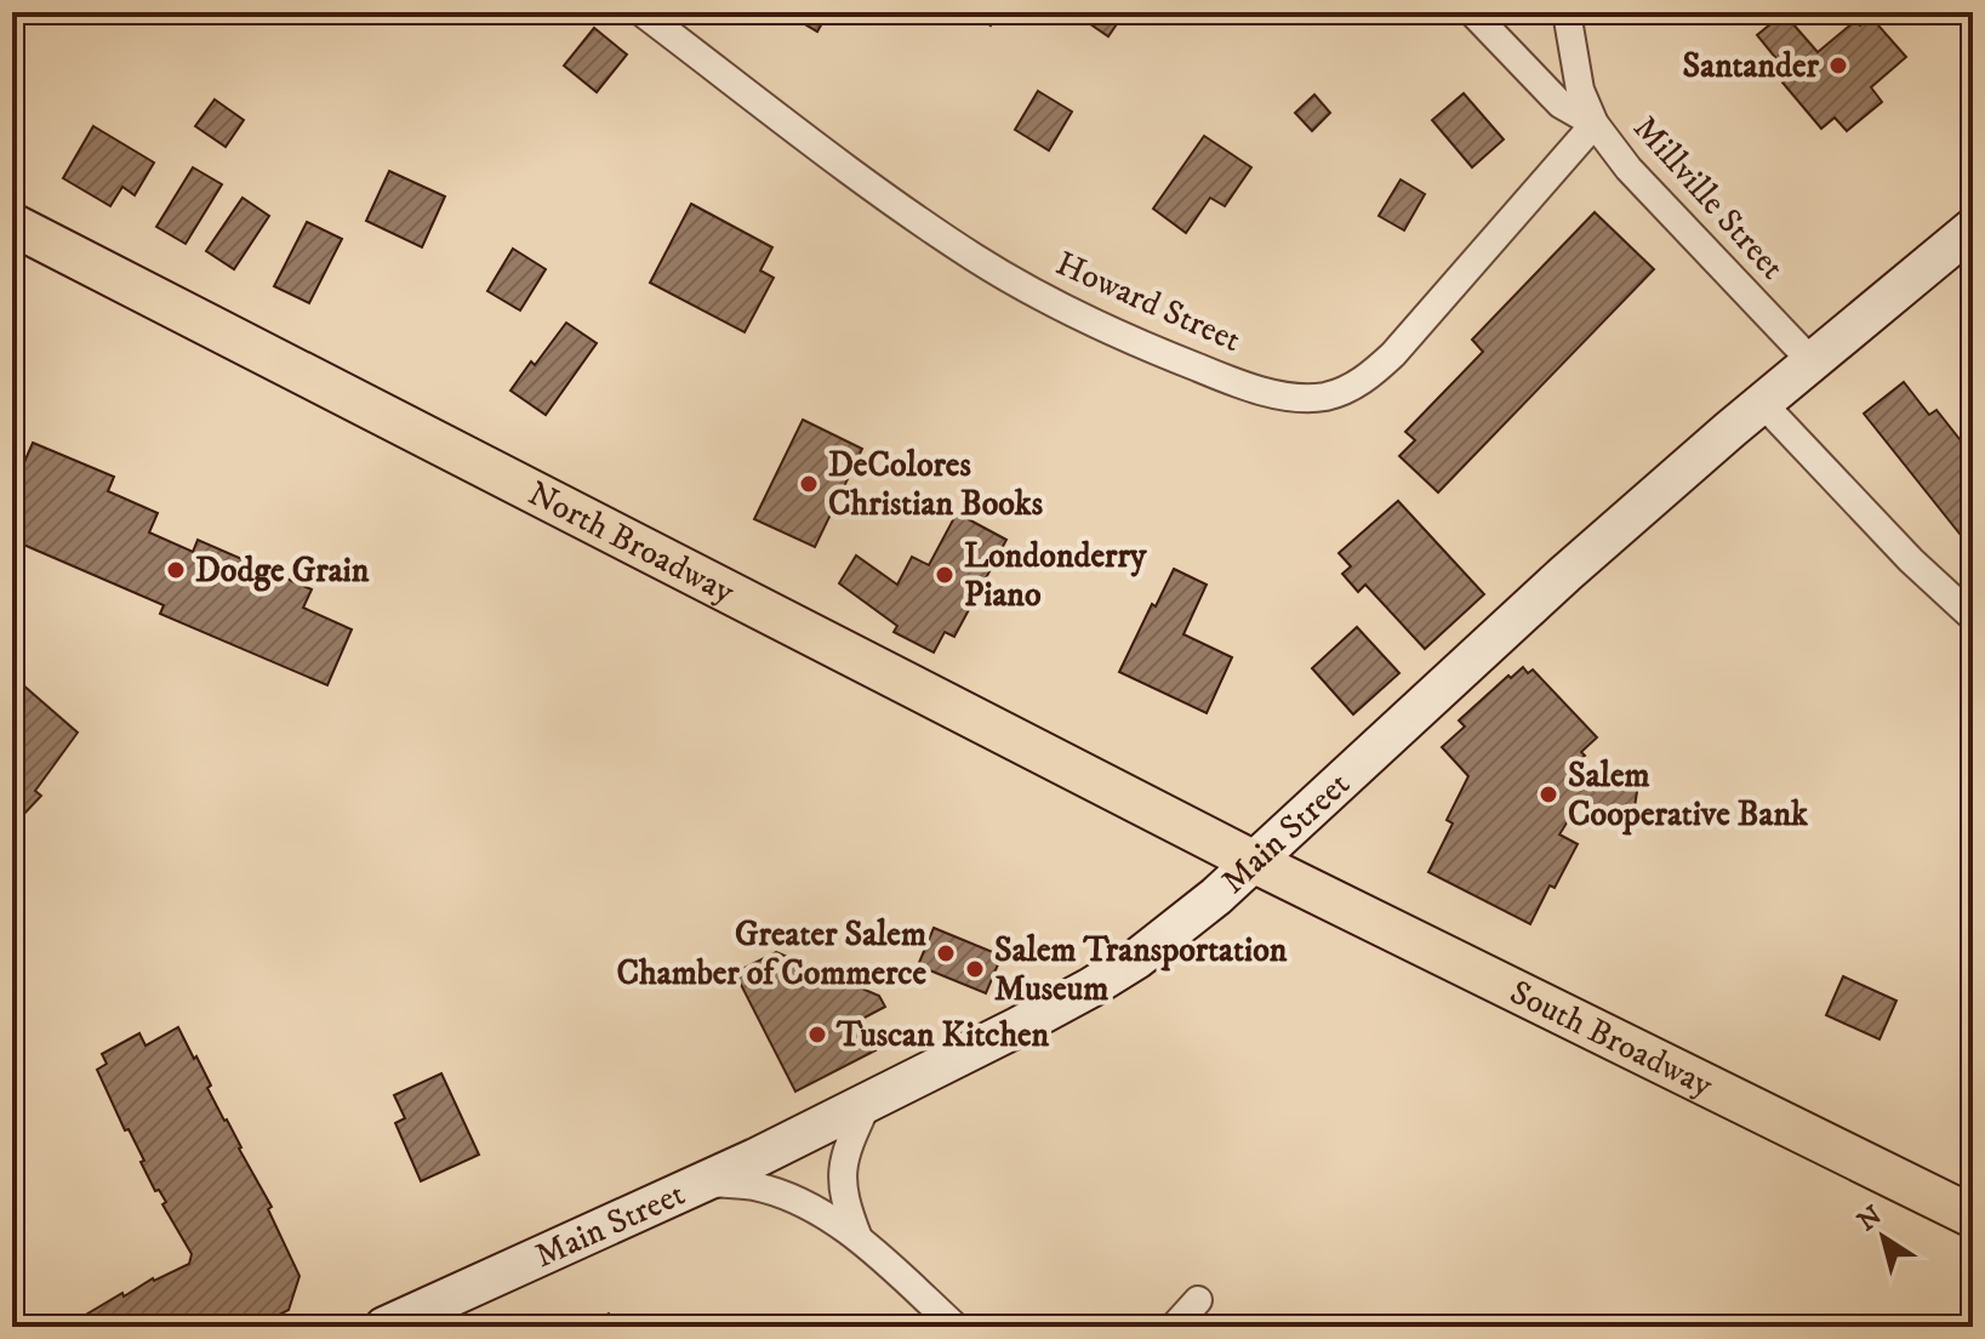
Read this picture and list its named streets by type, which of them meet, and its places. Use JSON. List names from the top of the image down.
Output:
{
  "streets": {
    "main road": ["North Broadway", "Main Street", "South Broadway"],
    "street": ["Millville Street", "Howard Street"]
  },
  "crossings": [
    ["Millville Street", "Howard Street"],
    ["Millville Street", "Main Street"],
    ["North Broadway", "Main Street"],
    ["North Broadway", "South Broadway"],
    ["Main Street", "South Broadway"]
  ],
  "places": [
    "Santander",
    "DeColores Christian Books",
    "Dodge Grain",
    "Londonderry Piano",
    "Salem Cooperative Bank",
    "Greater Salem Chamber of Commerce",
    "Salem Transportation Museum",
    "Tuscan Kitchen"
  ],
  "north": "top left"
}
